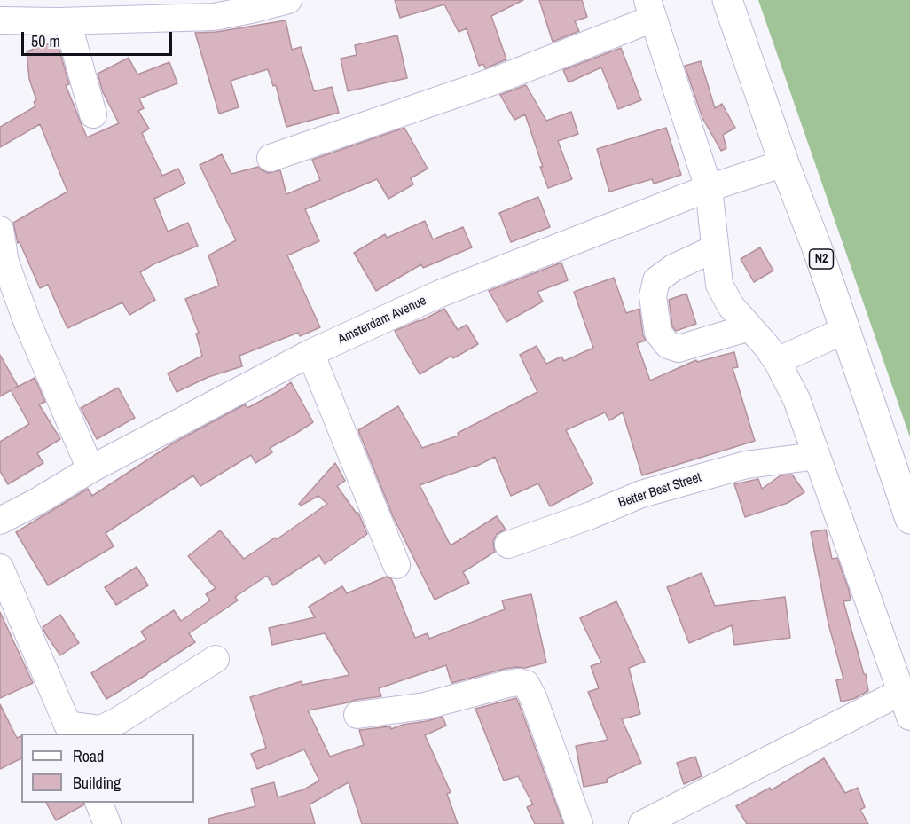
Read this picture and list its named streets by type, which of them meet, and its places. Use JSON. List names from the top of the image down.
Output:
{
  "streets": {
    "highway": ["N2"],
    "street": ["Amsterdam Avenue", "Better Best Street"]
  },
  "crossings": [
    ["N2", "Amsterdam Avenue"]
  ],
  "legend": ["Road", "Building"],
  "scale_bar": "50 m"
}
